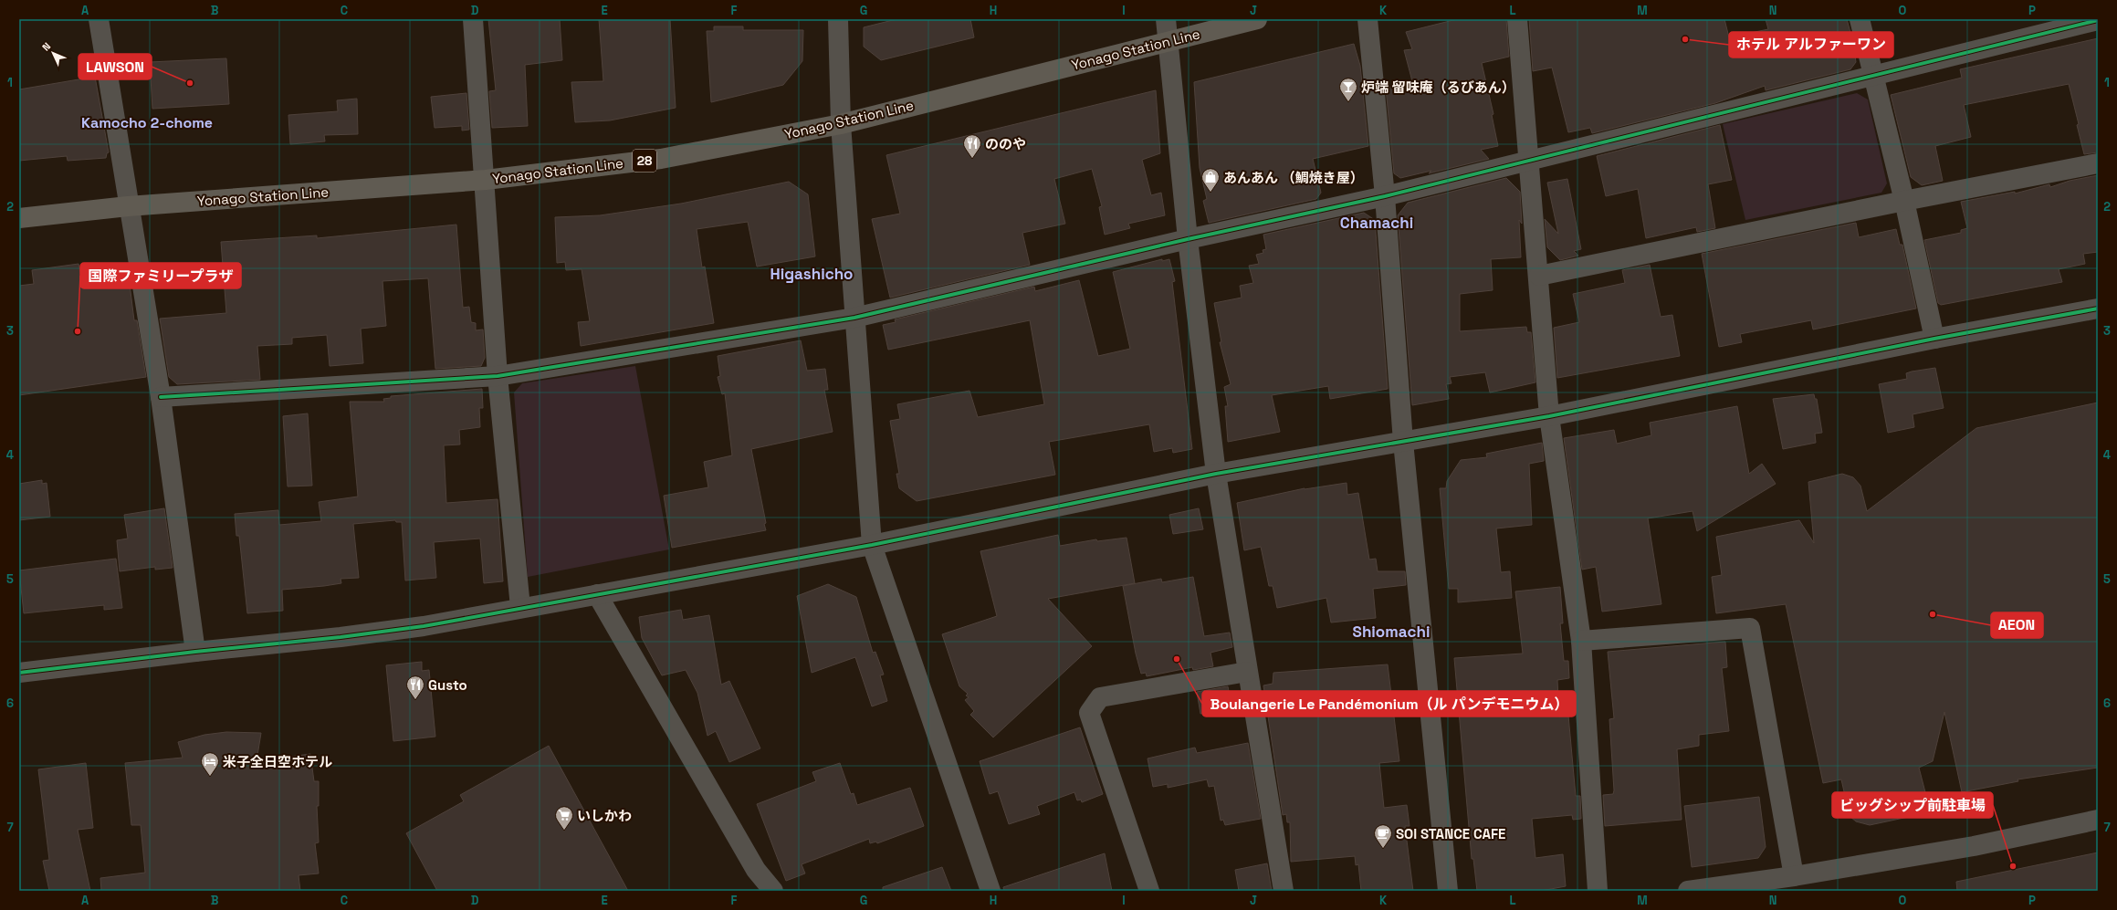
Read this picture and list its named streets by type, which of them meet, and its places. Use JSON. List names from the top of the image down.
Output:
{
  "streets": {
    "main road": ["Yonago Station Line", "28"]
  },
  "districts": [
    "Kamocho 2-chome",
    "Chamachi",
    "Higashicho",
    "Shiomachi"
  ],
  "places": {
    "other": [
      "ホテル アルファーワン",
      "LAWSON",
      "国際ファミリープラザ",
      "AEON",
      "Boulangerie Le Pandémonium（ル パンデモニウム）",
      "ビッグシップ前駐車場"
    ],
    "bar": ["炉端 留味庵（るびあん）"],
    "restaurant": ["ののや", "Gusto"],
    "shop": ["あんあん （鯛焼き屋）"],
    "hotel": ["米子全日空ホテル"],
    "supermarket": ["いしかわ"],
    "cafe": ["SOI STANCE CAFE"]
  },
  "north": "top left",
  "grid": {
    "columns": [
      "A",
      "B",
      "C",
      "D",
      "E",
      "F",
      "G",
      "H",
      "I",
      "J",
      "K",
      "L",
      "M",
      "N",
      "O",
      "P"
    ],
    "rows": [
      "1",
      "2",
      "3",
      "4",
      "5",
      "6",
      "7"
    ]
  }
}
